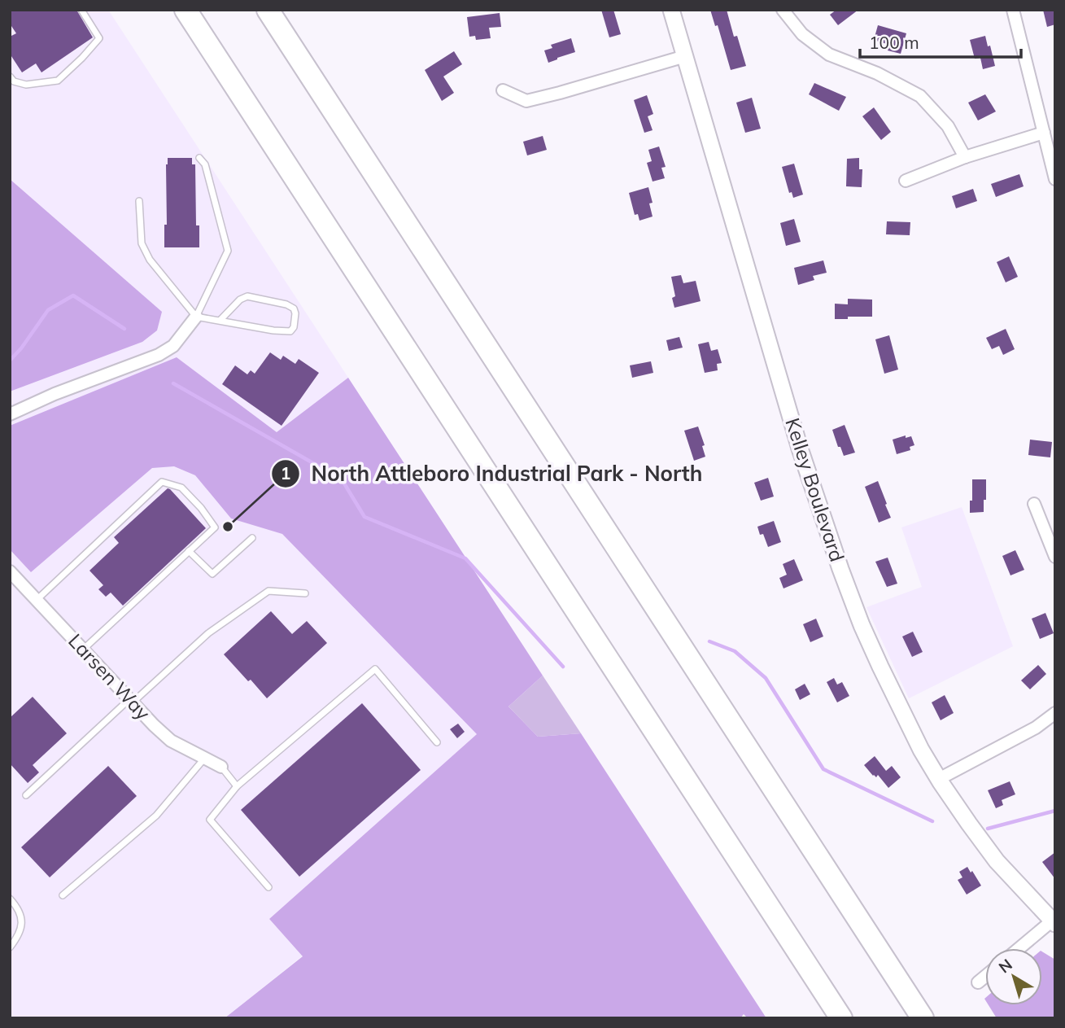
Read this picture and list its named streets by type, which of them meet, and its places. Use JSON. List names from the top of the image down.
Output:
{
  "streets": {
    "main road": ["Kelley Boulevard"],
    "street": ["Larsen Way"]
  },
  "places": ["North Attleboro Industrial Park - North"],
  "scale_bar": "100 m",
  "north": "top left"
}
